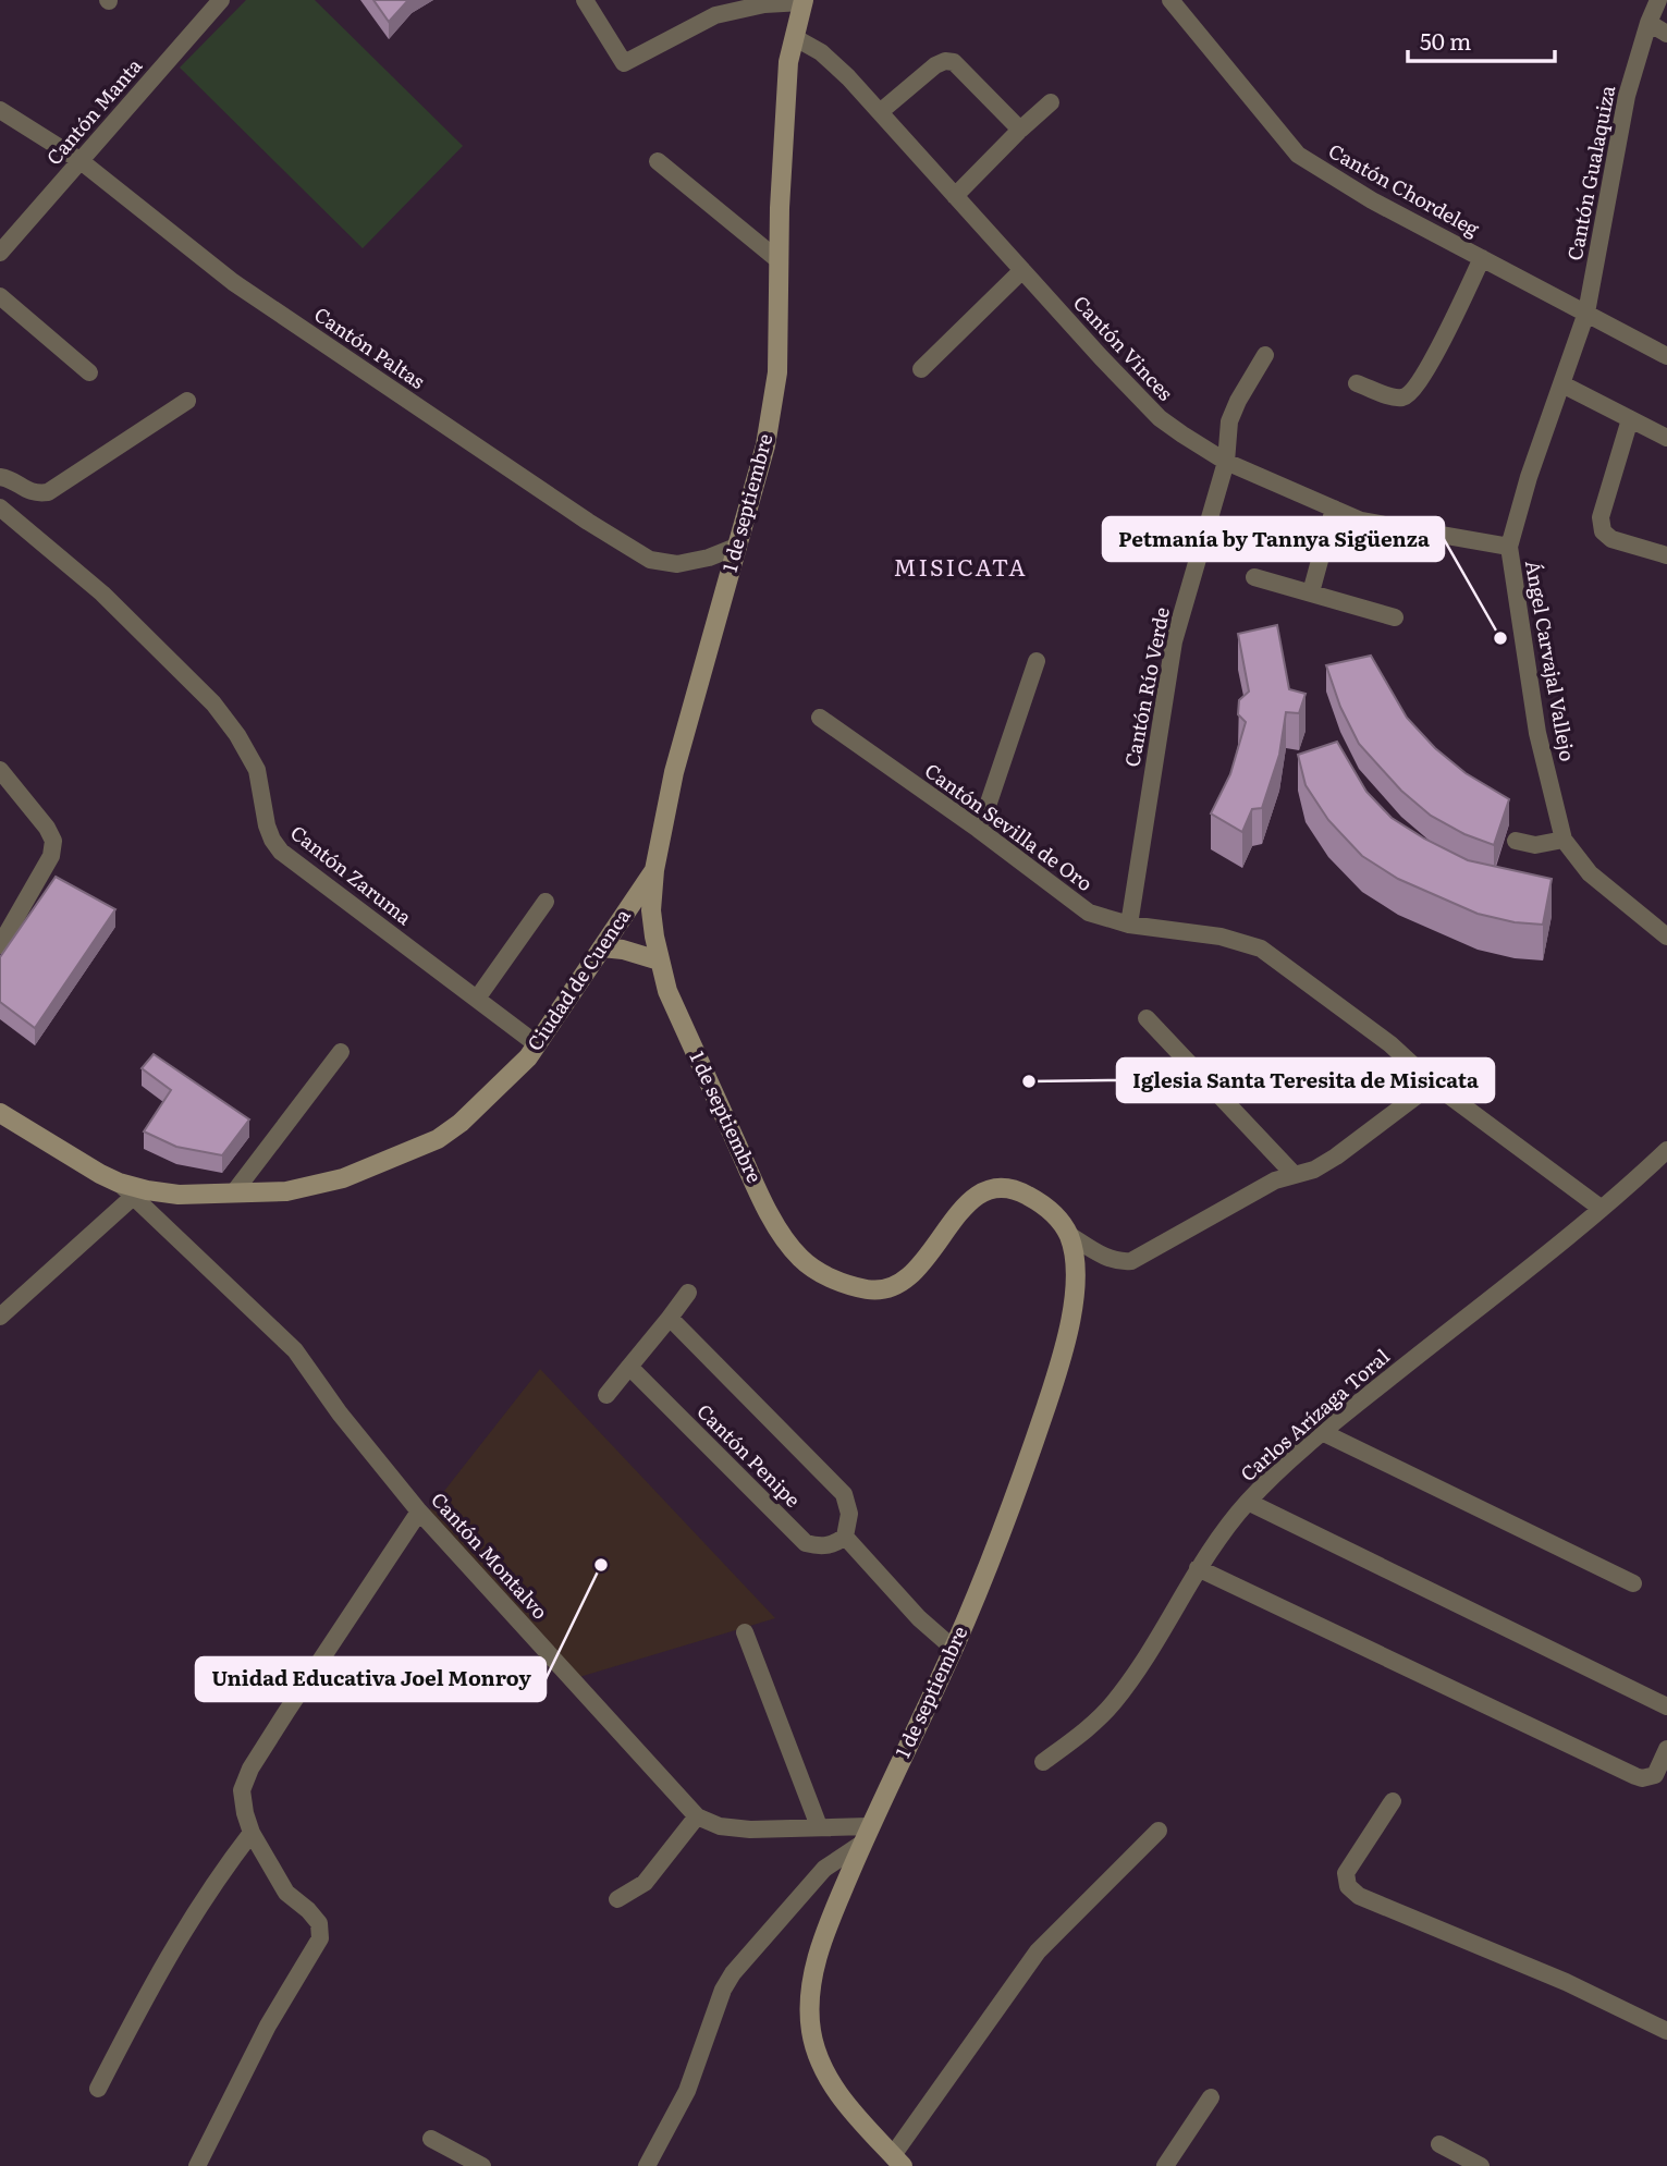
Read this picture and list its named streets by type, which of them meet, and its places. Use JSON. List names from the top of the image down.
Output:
{
  "streets": {
    "street": [
      "Cantón Manta",
      "Cantón Gualaquiza",
      "Cantón Chordeleg",
      "Cantón Paltas",
      "Cantón Vinces",
      "1 de septiembre",
      "Ángel Carvajal Vallejo",
      "Cantón Río Verde",
      "Cantón Sevilla de Oro",
      "Cantón Zaruma",
      "Ciudad de Cuenca",
      "Carlos Arízaga Toral",
      "Cantón Penipe",
      "Cantón Montalvo"
    ]
  },
  "crossings": [
    ["Cantón Manta", "Cantón Paltas"],
    ["Cantón Gualaquiza", "Cantón Chordeleg"],
    ["Cantón Gualaquiza", "Ángel Carvajal Vallejo"],
    ["Cantón Chordeleg", "Ángel Carvajal Vallejo"],
    ["Cantón Paltas", "1 de septiembre"],
    ["Cantón Vinces", "1 de septiembre"],
    ["Cantón Vinces", "Ángel Carvajal Vallejo"],
    ["Cantón Vinces", "Cantón Río Verde"],
    ["1 de septiembre", "Ciudad de Cuenca"],
    ["Cantón Río Verde", "Cantón Sevilla de Oro"],
    ["Cantón Sevilla de Oro", "Carlos Arízaga Toral"],
    ["Cantón Zaruma", "Ciudad de Cuenca"],
    ["Ciudad de Cuenca", "Cantón Montalvo"]
  ],
  "districts": ["MISICATA"],
  "places": ["Petmanía by Tannya Sigüenza", "Iglesia Santa Teresita de Misicata", "Unidad Educativa Joel Monroy"],
  "scale_bar": "50 m"
}
